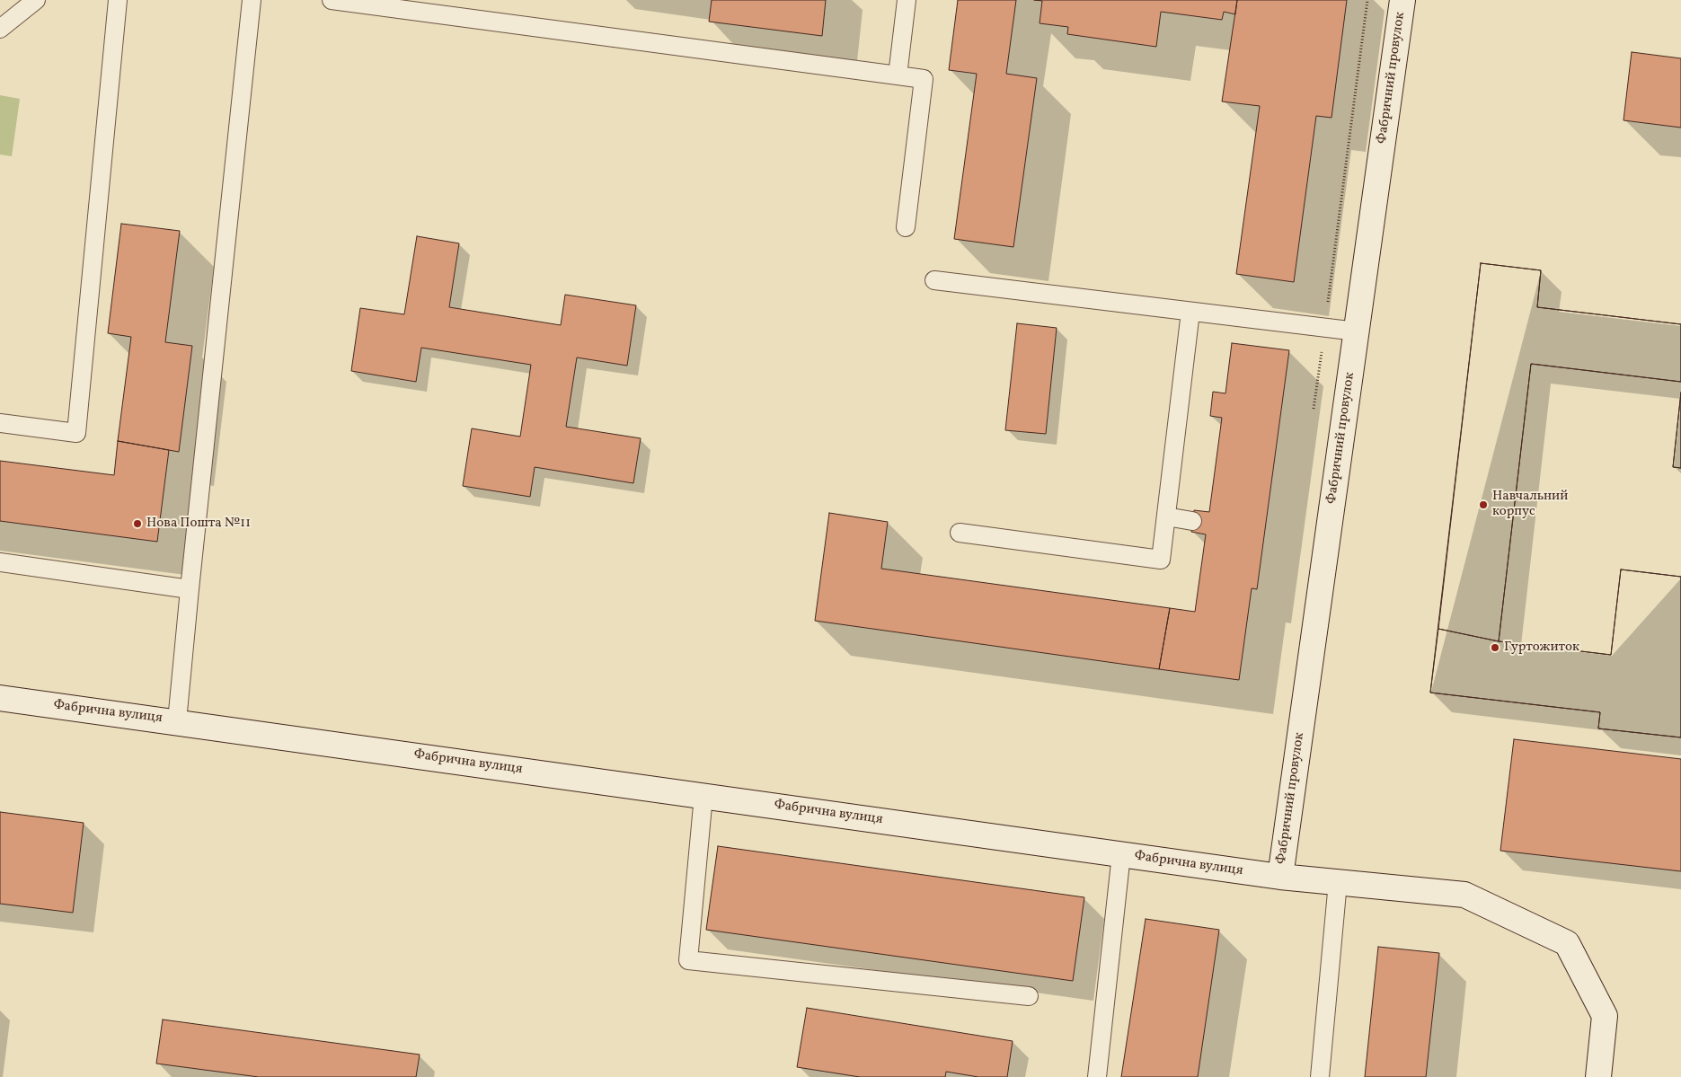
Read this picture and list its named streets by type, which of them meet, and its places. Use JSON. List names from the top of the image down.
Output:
{
  "streets": {
    "street": ["Фабричний провулок", "Фабрична вулиця"]
  },
  "crossings": [
    ["Фабричний провулок", "Фабрична вулиця"]
  ],
  "places": ["Навчальний корпус", "Нова Пошта №11", "Гуртожиток"]
}
